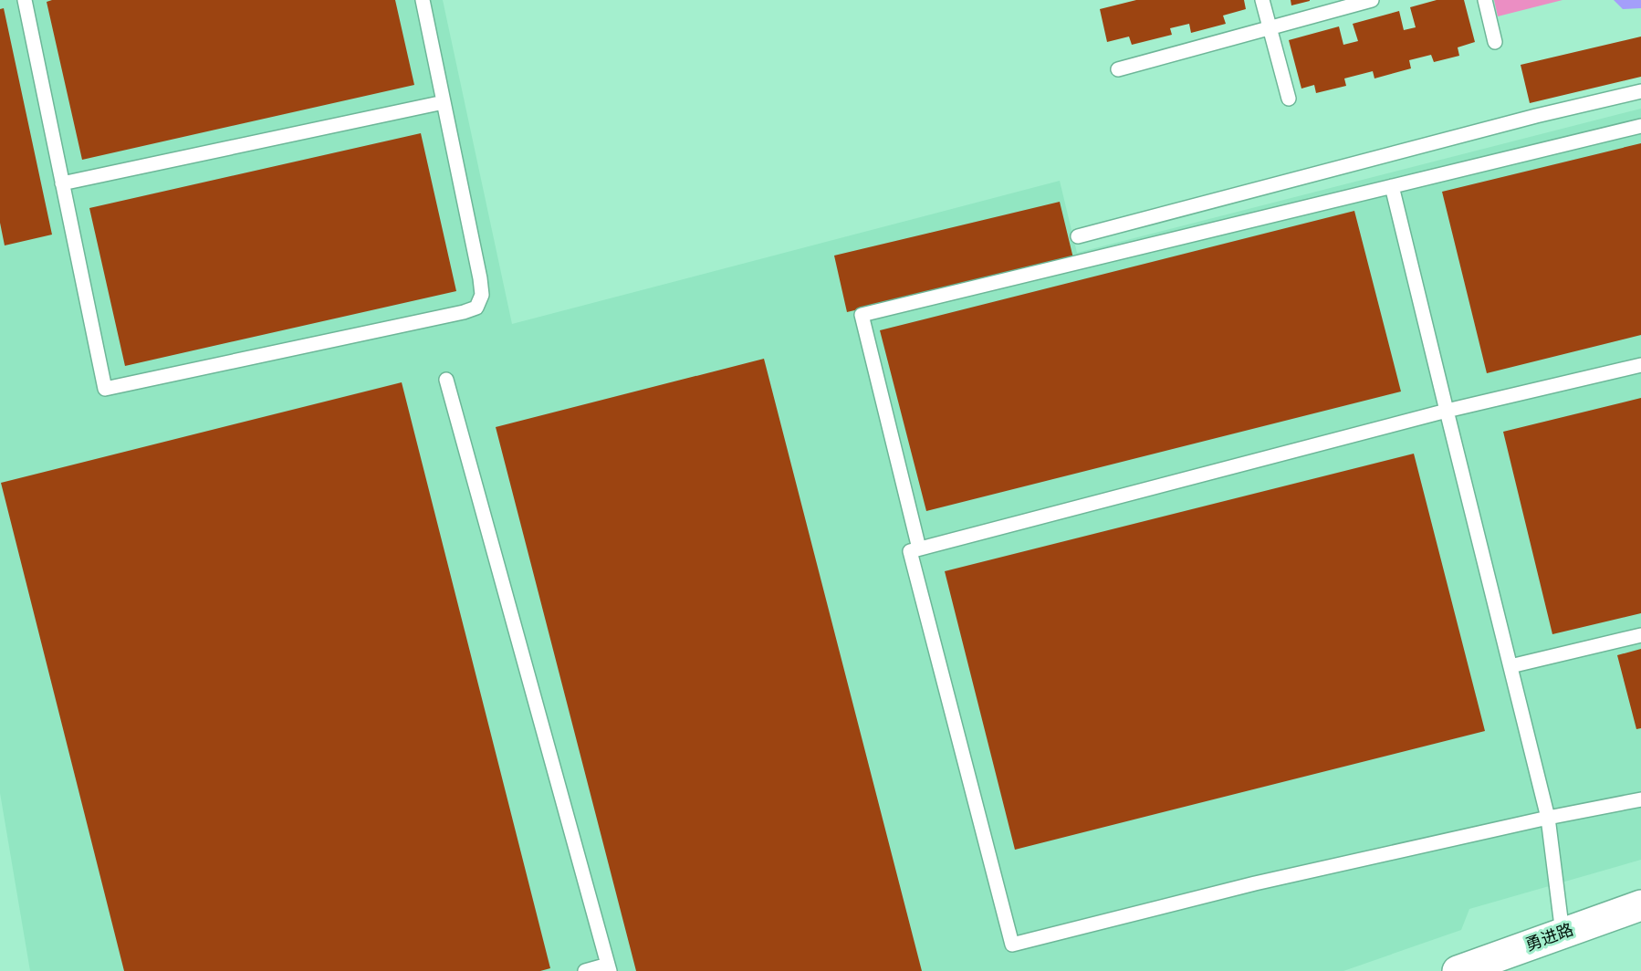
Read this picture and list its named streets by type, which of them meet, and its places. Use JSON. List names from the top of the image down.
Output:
{
  "streets": {
    "street": ["勇进路"]
  }
}
